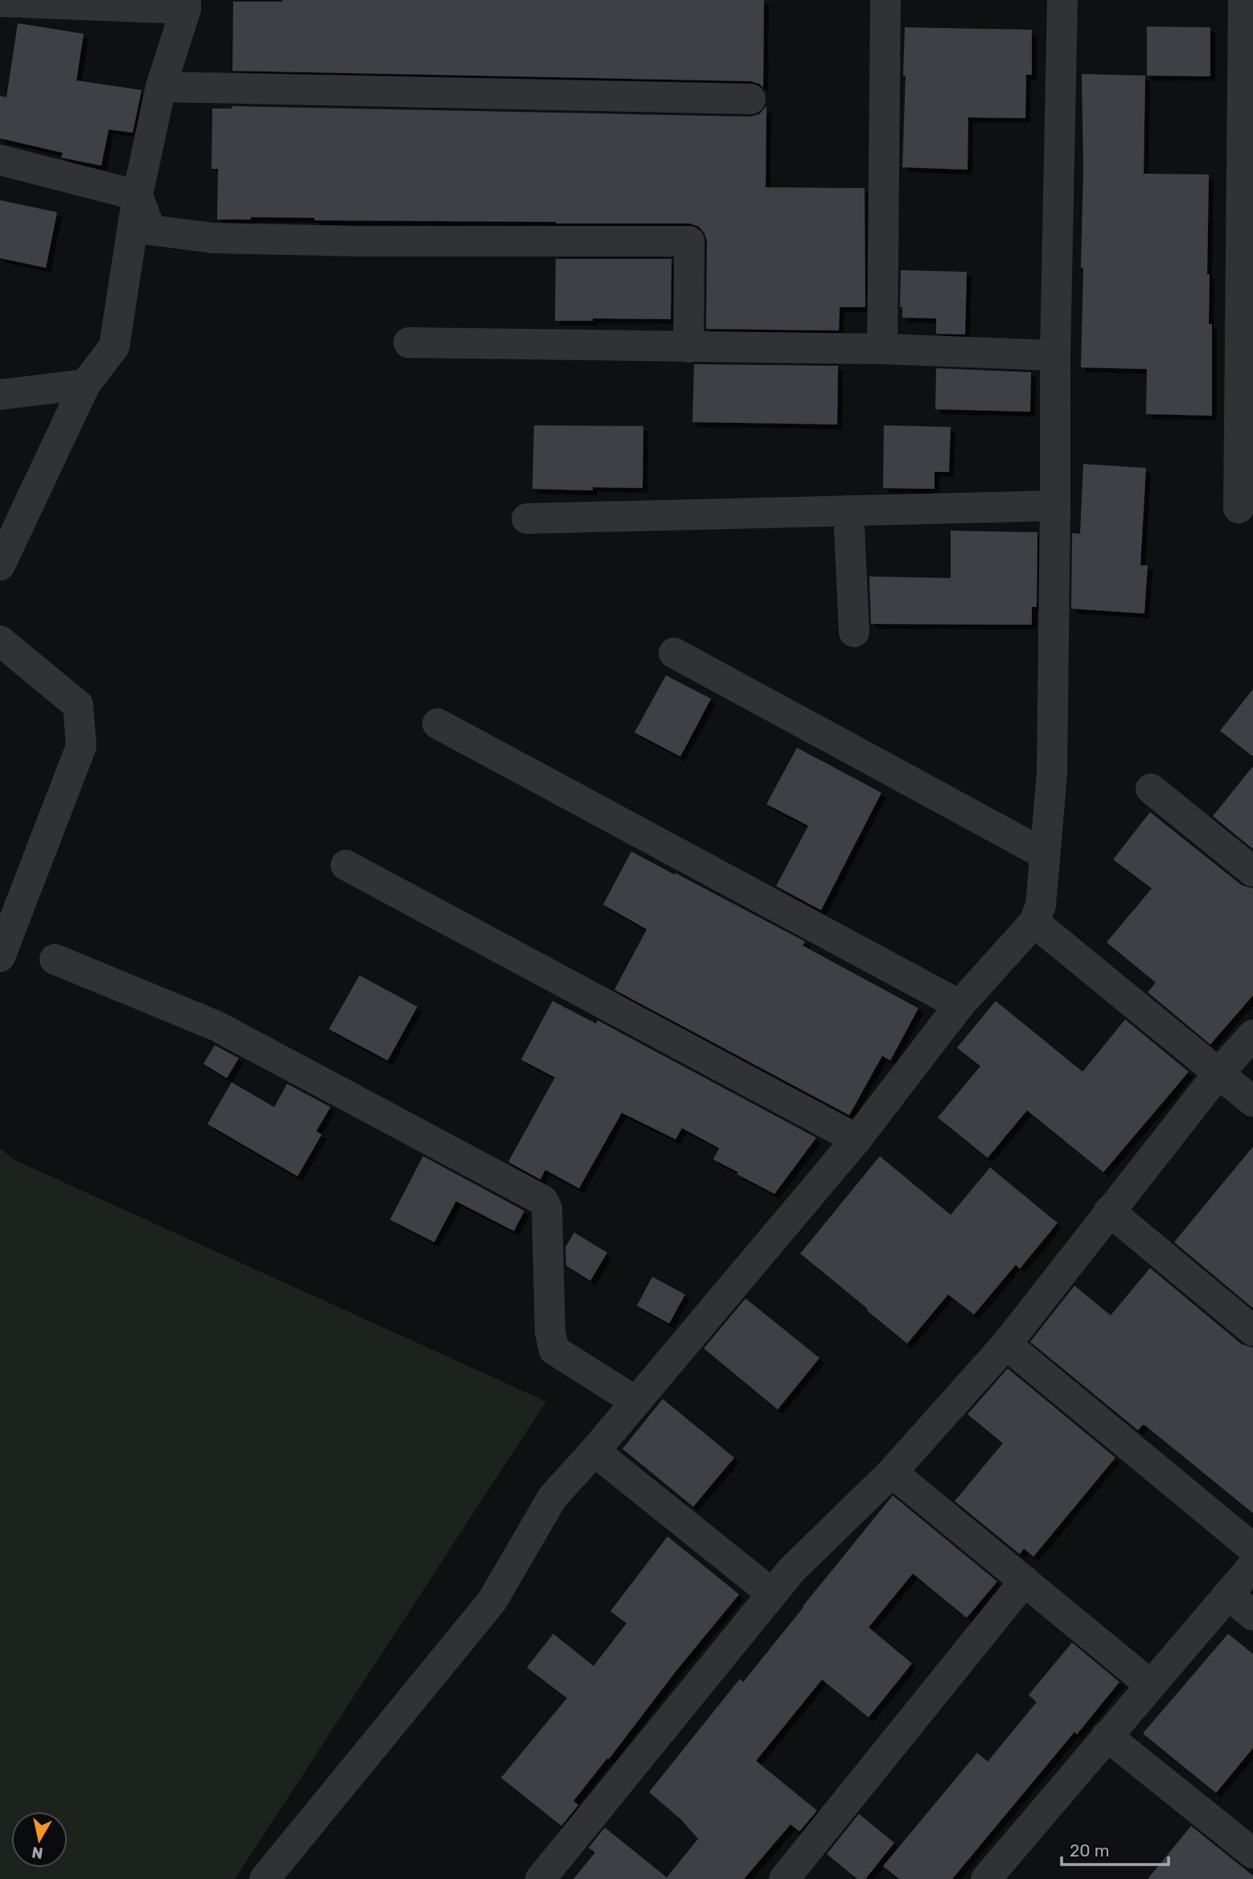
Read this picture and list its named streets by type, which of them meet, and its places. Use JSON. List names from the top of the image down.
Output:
{
  "scale_bar": "20 m",
  "north": "bottom"
}
